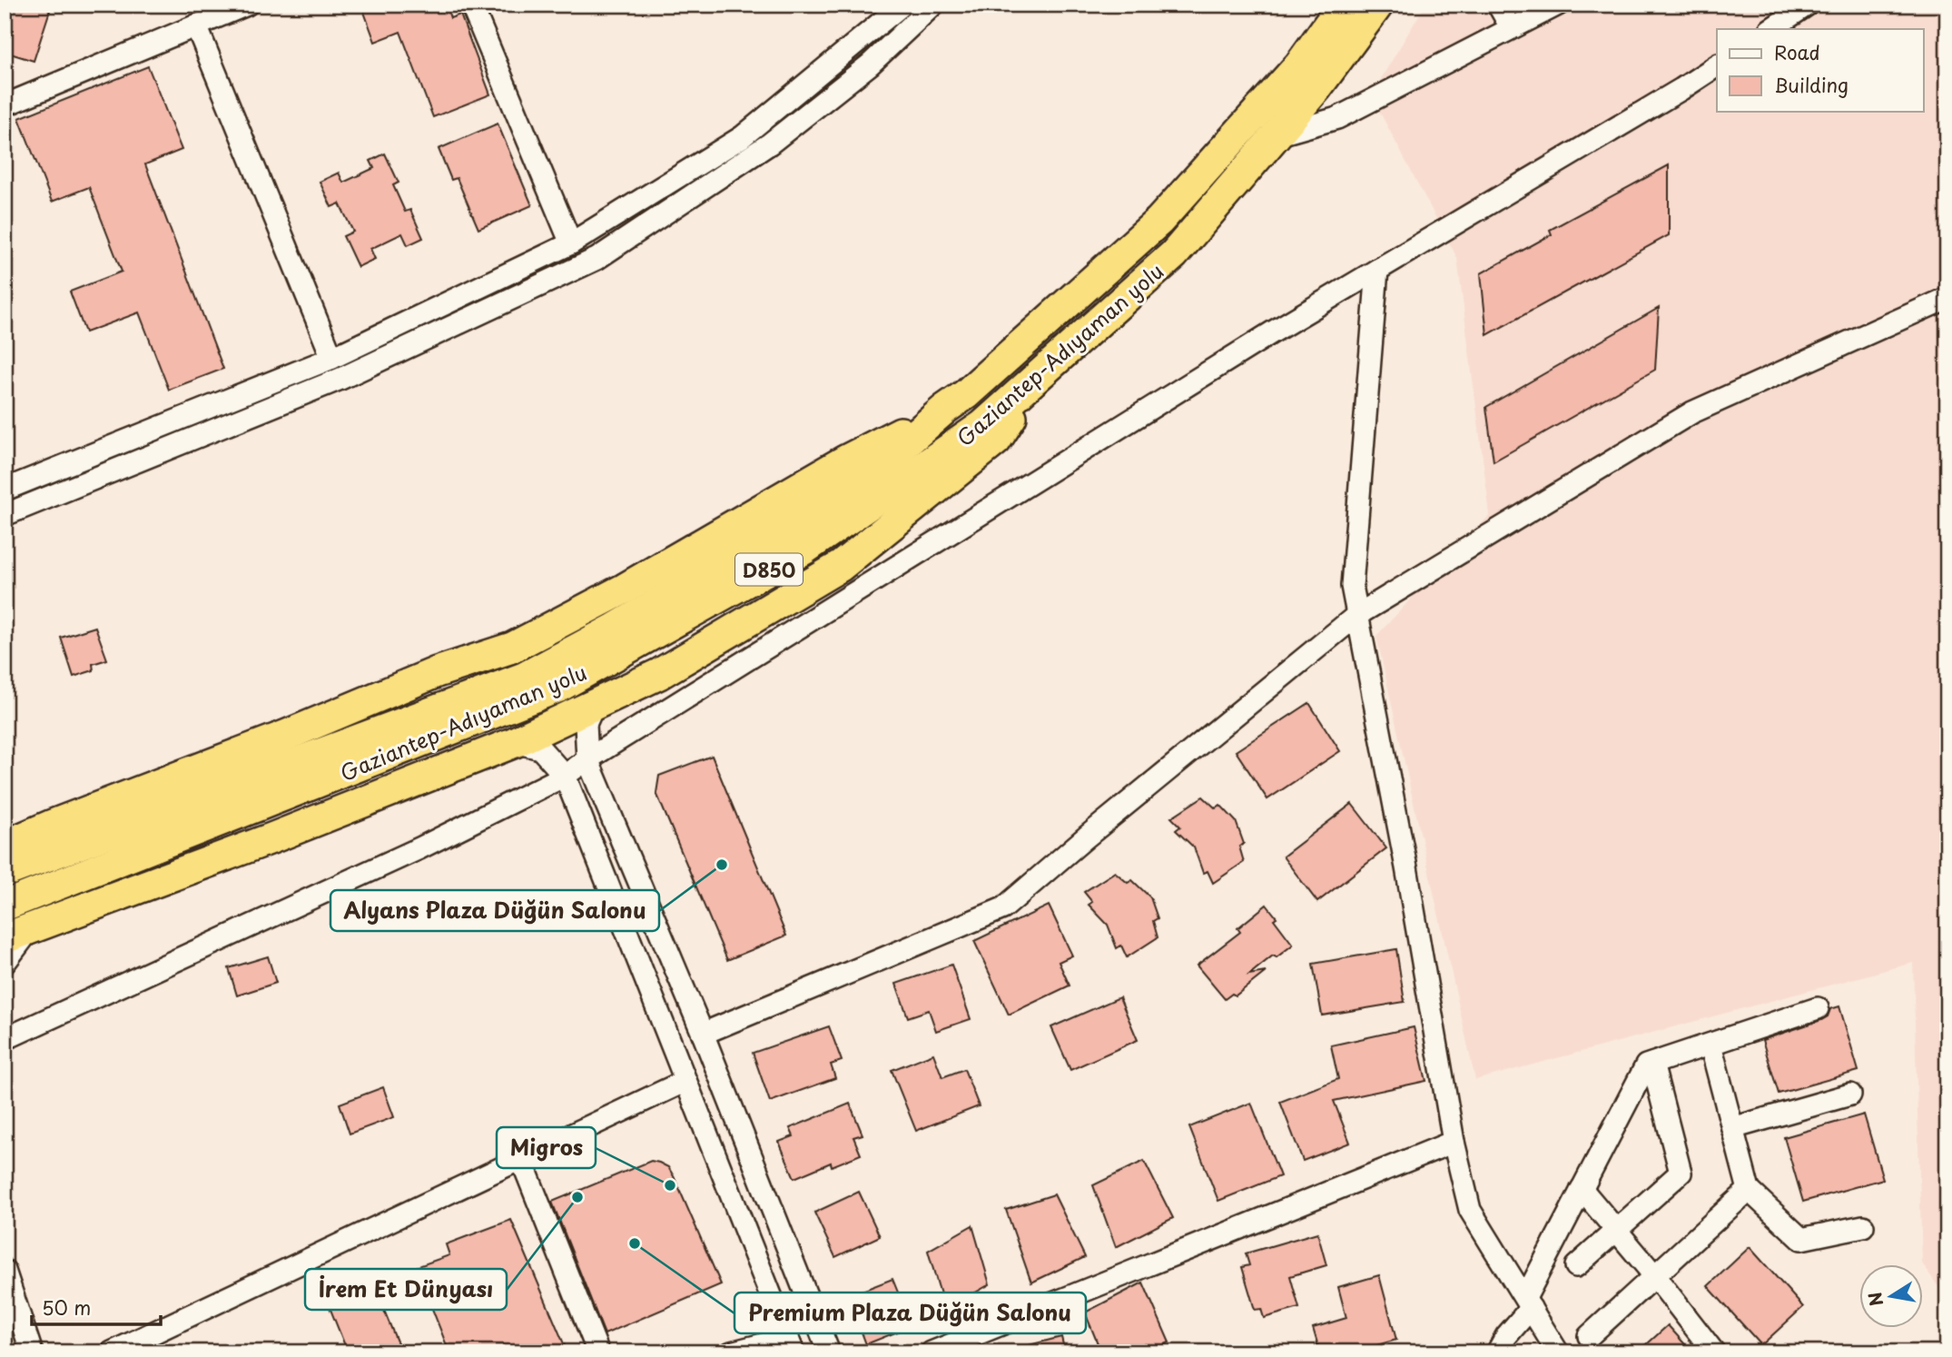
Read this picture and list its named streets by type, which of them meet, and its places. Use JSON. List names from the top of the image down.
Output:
{
  "streets": {
    "highway": ["Gaziantep-Adıyaman yolu", "D850"]
  },
  "places": [
    "Alyans Plaza Düğün Salonu",
    "Migros",
    "İrem Et Dünyası",
    "Premium Plaza Düğün Salonu"
  ],
  "legend": ["Road", "Building"],
  "scale_bar": "50 m",
  "north": "left"
}
